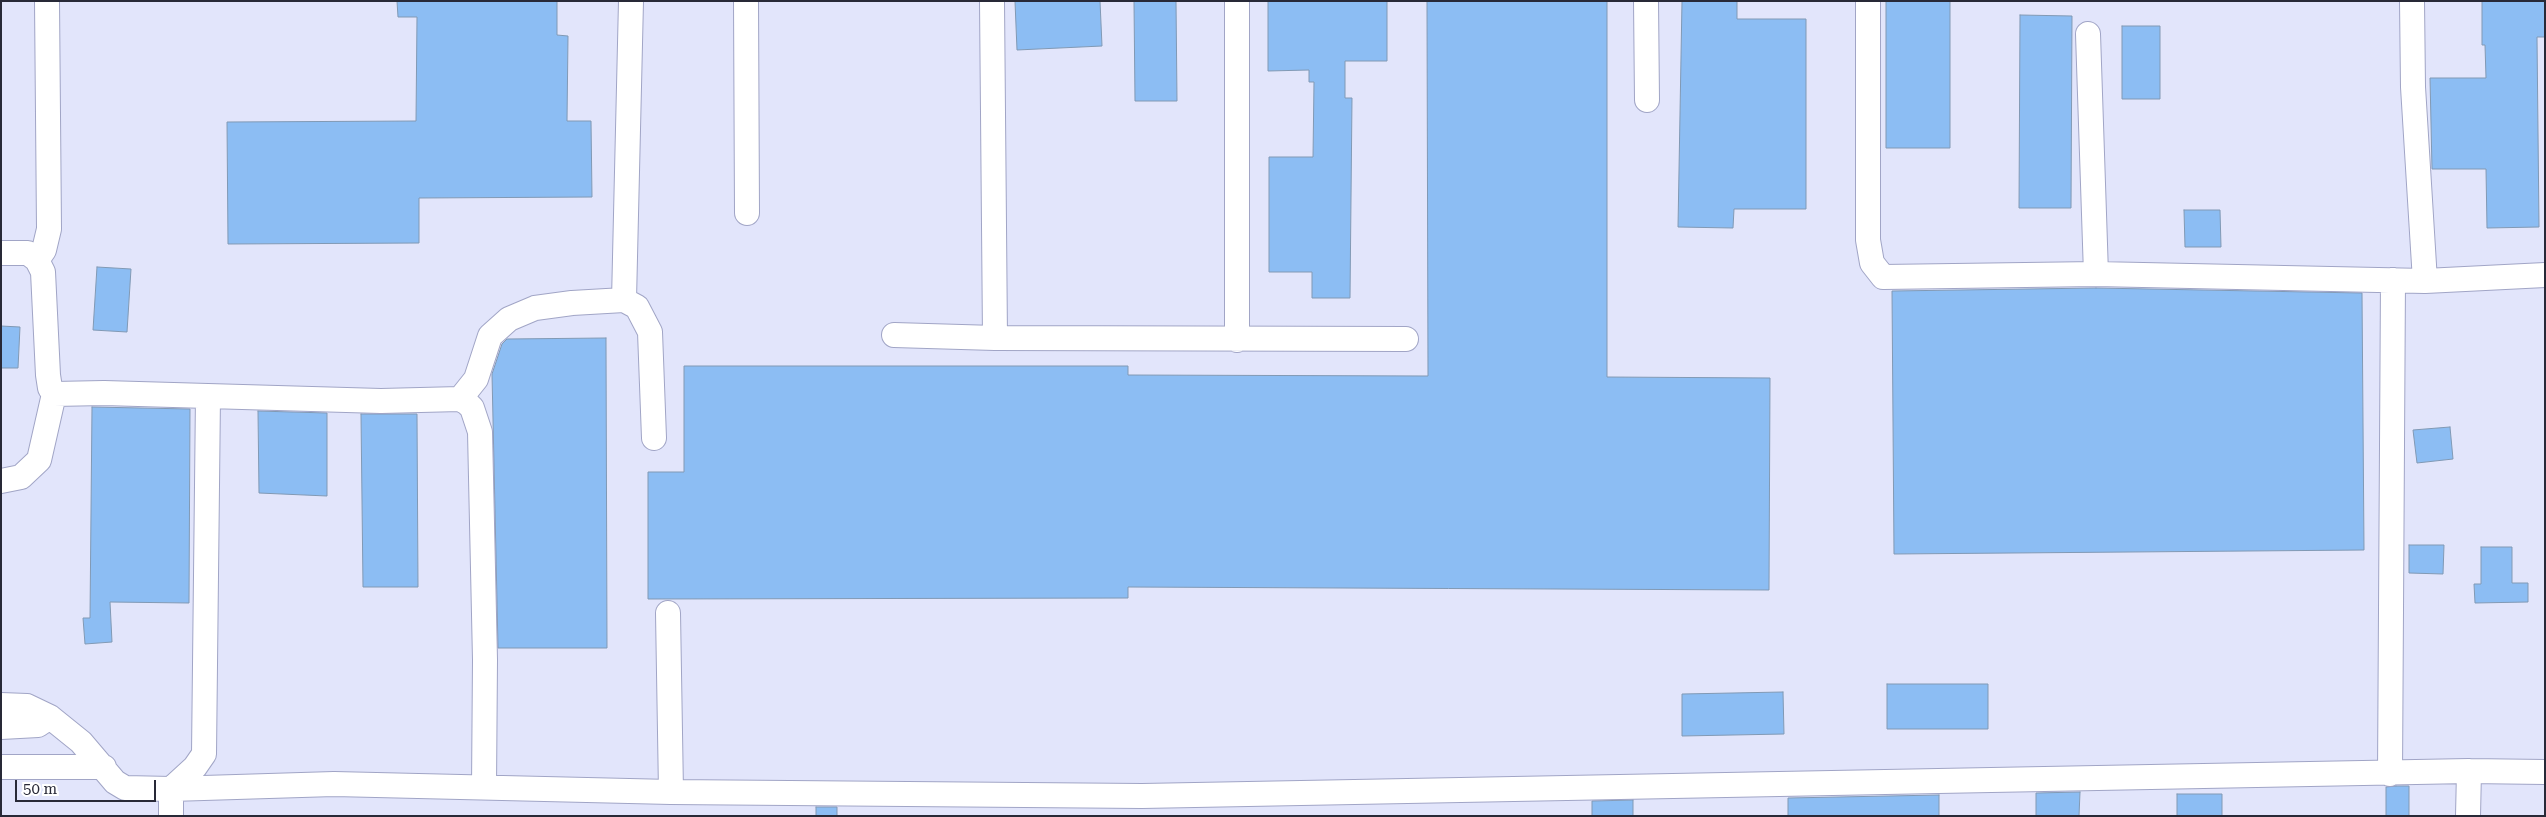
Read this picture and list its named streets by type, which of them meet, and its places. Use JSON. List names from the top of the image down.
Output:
{
  "scale_bar": "50 m"
}
